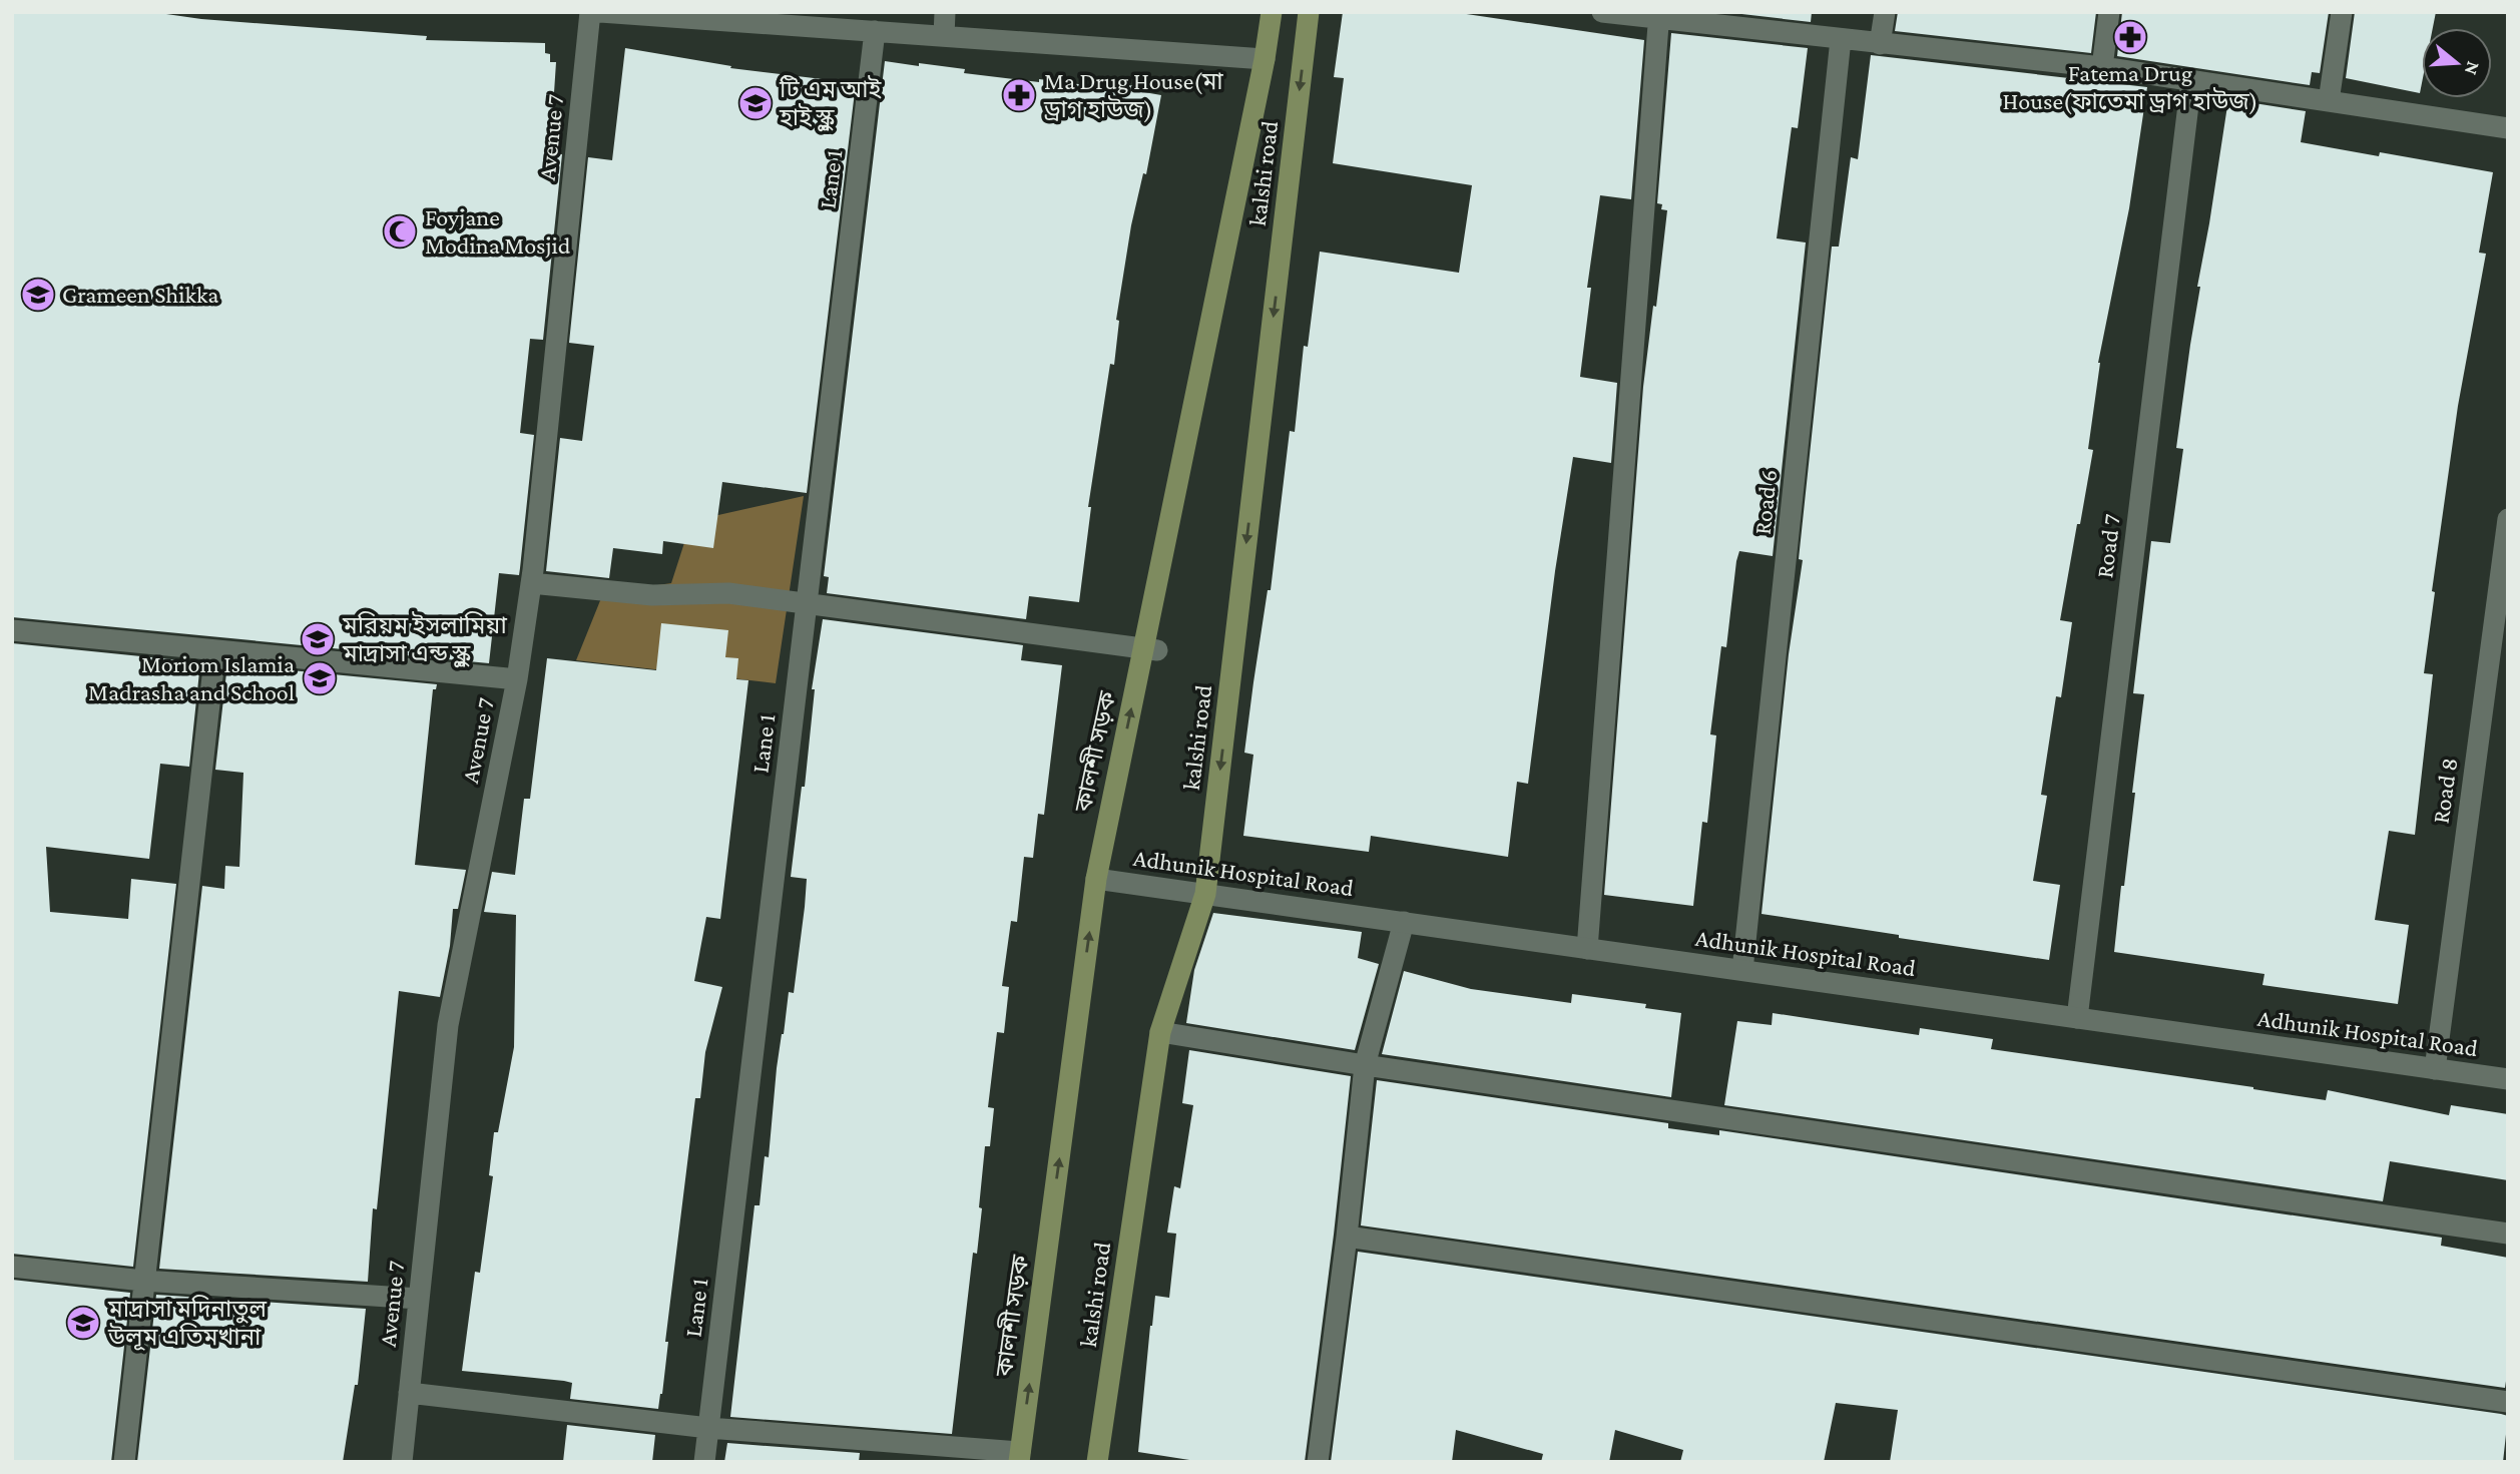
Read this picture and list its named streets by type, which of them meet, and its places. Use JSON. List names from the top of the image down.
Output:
{
  "streets": {
    "main road": ["kalshi road", "কালশী সড়ক"],
    "street": [
      "Avenue 7",
      "Lane 1",
      "Road 6",
      "Road 7",
      "Road 8",
      "Adhunik Hospital Road"
    ]
  },
  "crossings": [
    ["kalshi road", "Adhunik Hospital Road"],
    ["Road 6", "Adhunik Hospital Road"],
    ["Road 7", "Adhunik Hospital Road"],
    ["কালশী সড়ক", "Adhunik Hospital Road"],
    ["Road 8", "Adhunik Hospital Road"]
  ],
  "one_way": ["kalshi road", "কালশী সড়ক"],
  "places": {
    "pharmacy": ["Fatema Drug House(ফাতেমা ড্রাগ হাউজ)", "Ma Drug House(মা ড্রাগ হাউজ)"],
    "school or university": [
      "টি এম আই হাই স্কুল",
      "Grameen Shikka",
      "মরিয়ম ইসলামিয়া মাদ্রাসা এন্ড স্কুল",
      "Moriom Islamia Madrasha and School",
      "মাদ্রাসা মদিনাতুল উলূম এতিমখানা"
    ],
    "mosque": ["Foyjane Modina Mosjid"]
  },
  "north": "right"
}
